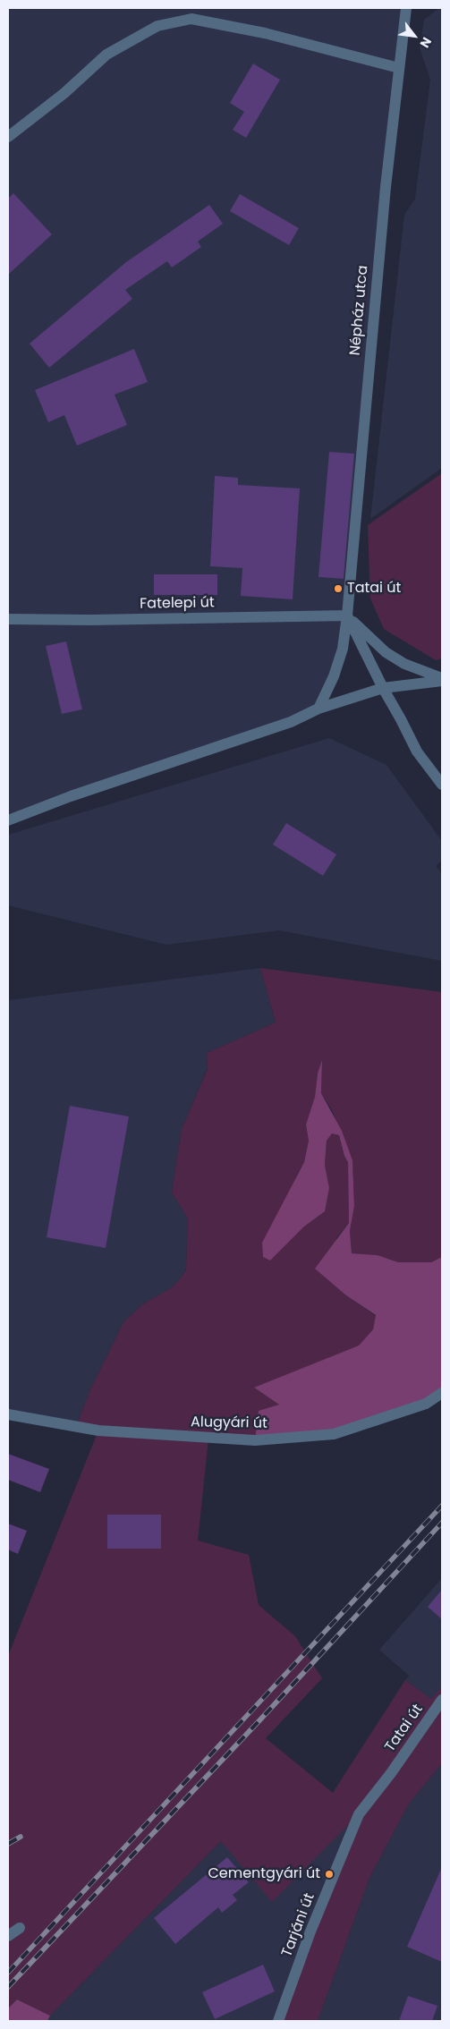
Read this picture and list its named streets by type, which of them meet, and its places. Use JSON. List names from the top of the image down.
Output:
{
  "streets": {
    "street": [
      "Népház utca",
      "Fatelepi út",
      "Alugyári út",
      "Tatai út",
      "Tarjáni út"
    ]
  },
  "crossings": [
    ["Népház utca", "Fatelepi út"],
    ["Tatai út", "Tarjáni út"]
  ],
  "places": ["Tatai út", "Cementgyári út"],
  "north": "bottom right"
}
